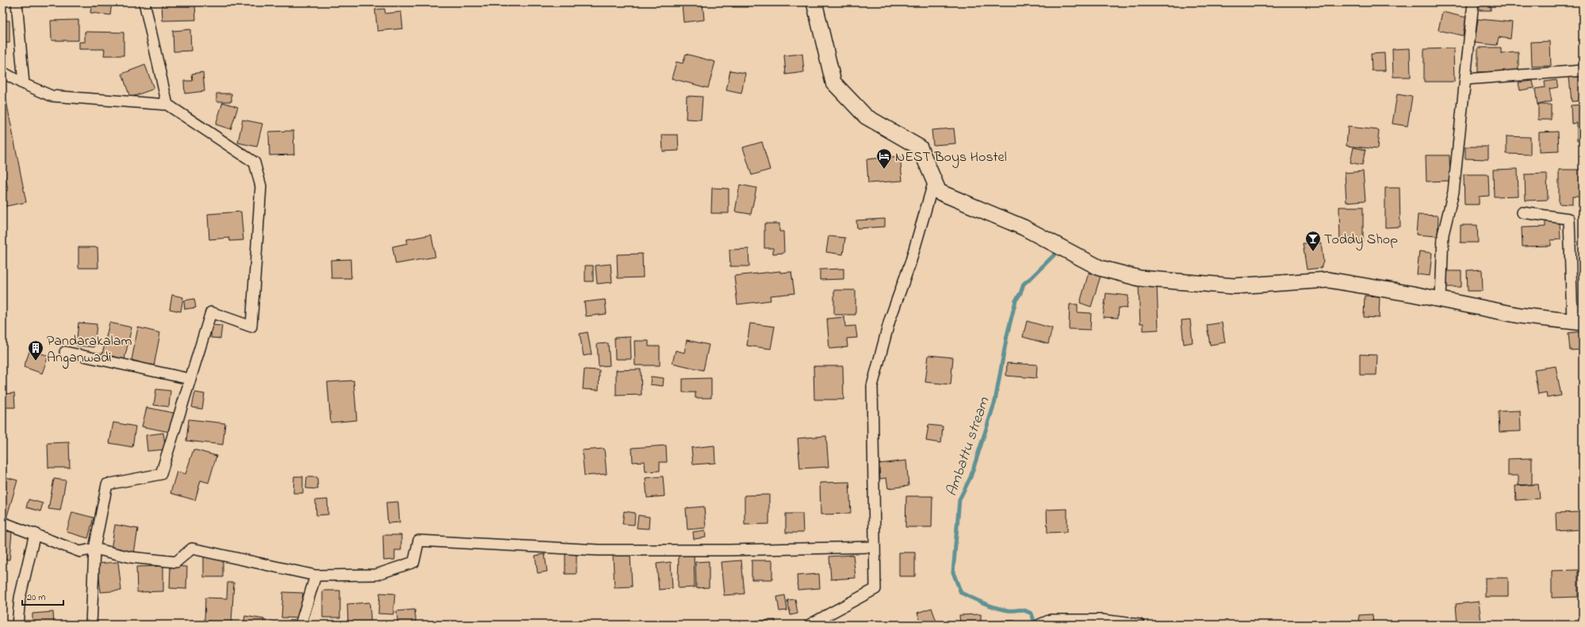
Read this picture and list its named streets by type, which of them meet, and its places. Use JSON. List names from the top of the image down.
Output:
{
  "water": ["Ambattu stream"],
  "places": {
    "hotel": ["NEST Boys Hostel"],
    "bar": ["Toddy Shop"],
    "building": ["Pandarakalam Anganwadi"]
  },
  "scale_bar": "20 m"
}
